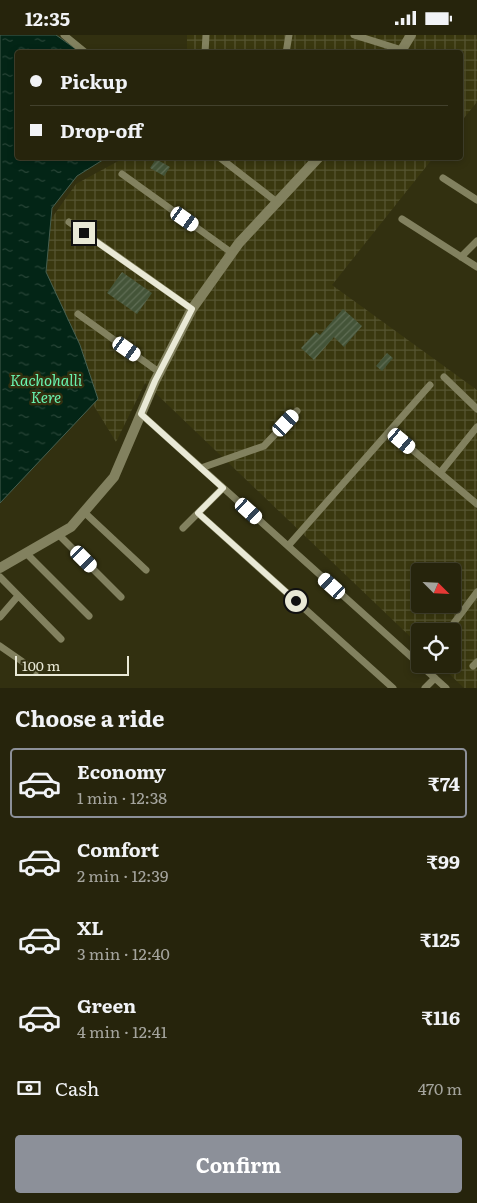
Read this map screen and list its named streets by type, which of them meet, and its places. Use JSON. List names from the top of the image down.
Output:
{
  "water": ["Kachohalli Kere"],
  "scale_bar": "100 m",
  "north": "bottom right",
  "page": {
    "status": "12:35",
    "banner": ["Pickup", "Drop-off"],
    "scale": "100 m",
    "heading": "Choose a ride",
    "list": [
      {
        "name": "Economy",
        "note": "1 min · 12:38",
        "value": "₹74"
      },
      {
        "name": "Comfort",
        "note": "2 min · 12:39",
        "value": "₹99"
      },
      {
        "name": "XL",
        "note": "3 min · 12:40",
        "value": "₹125"
      },
      {
        "name": "Green",
        "note": "4 min · 12:41",
        "value": "₹116"
      }
    ],
    "pay": ["Cash", "470 m"],
    "buttons": "Confirm"
  }
}
